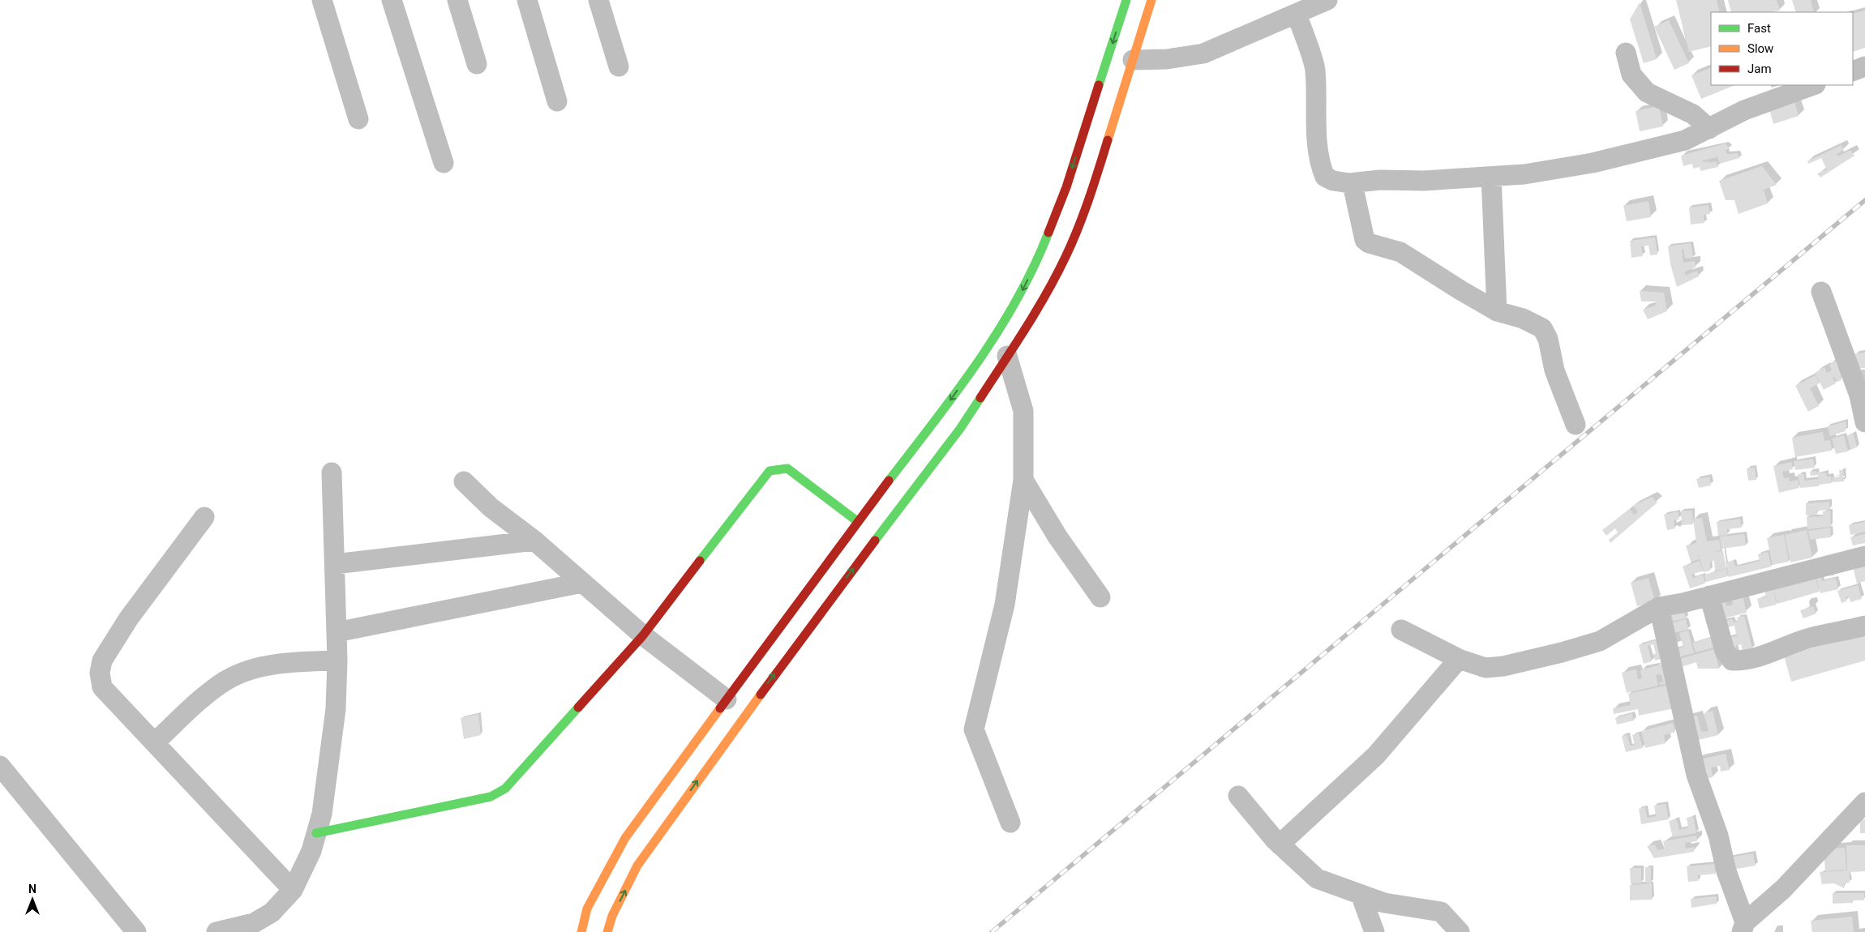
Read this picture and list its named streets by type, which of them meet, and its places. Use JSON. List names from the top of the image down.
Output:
{
  "legend": ["Fast", "Slow", "Jam"],
  "north": "top"
}
